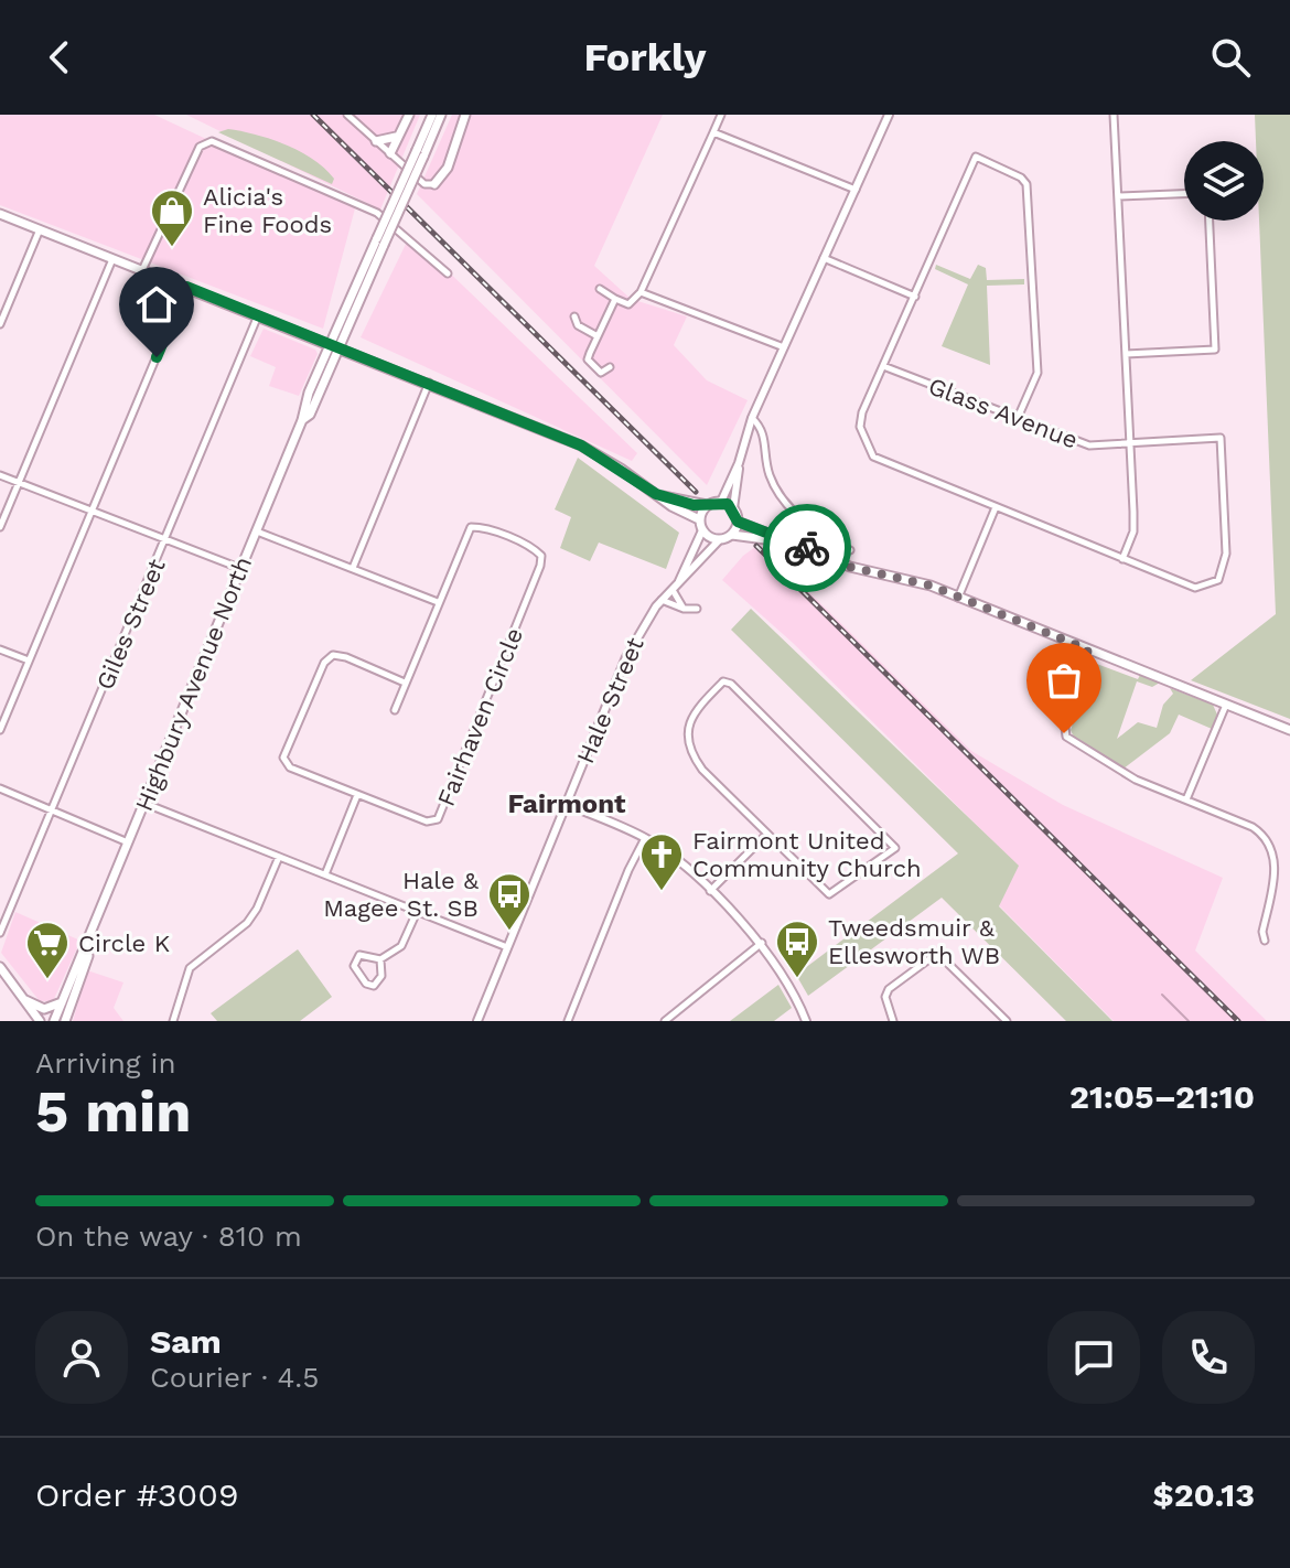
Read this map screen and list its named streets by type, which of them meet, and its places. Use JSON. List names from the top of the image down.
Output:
{
  "streets": {
    "main road": ["Highbury Avenue North"],
    "street": [
      "Glass Avenue",
      "Giles Street",
      "Hale Street",
      "Fairhaven Circle"
    ]
  },
  "districts": ["Fairmont"],
  "places": {
    "shop": ["Alicia's Fine Foods"],
    "church": ["Fairmont United Community Church"],
    "bus stop": ["Hale & Magee St. SB", "Tweedsmuir & Ellesworth WB"],
    "supermarket": ["Circle K"]
  },
  "page": {
    "header": "Forkly",
    "heading": ["5 min", "Arriving in", "21:05–21:10"],
    "panel": [
      "Sam",
      "Courier · 4.5",
      "Order #3009",
      "$20.13"
    ],
    "bar": "On the way · 810 m"
  }
}
